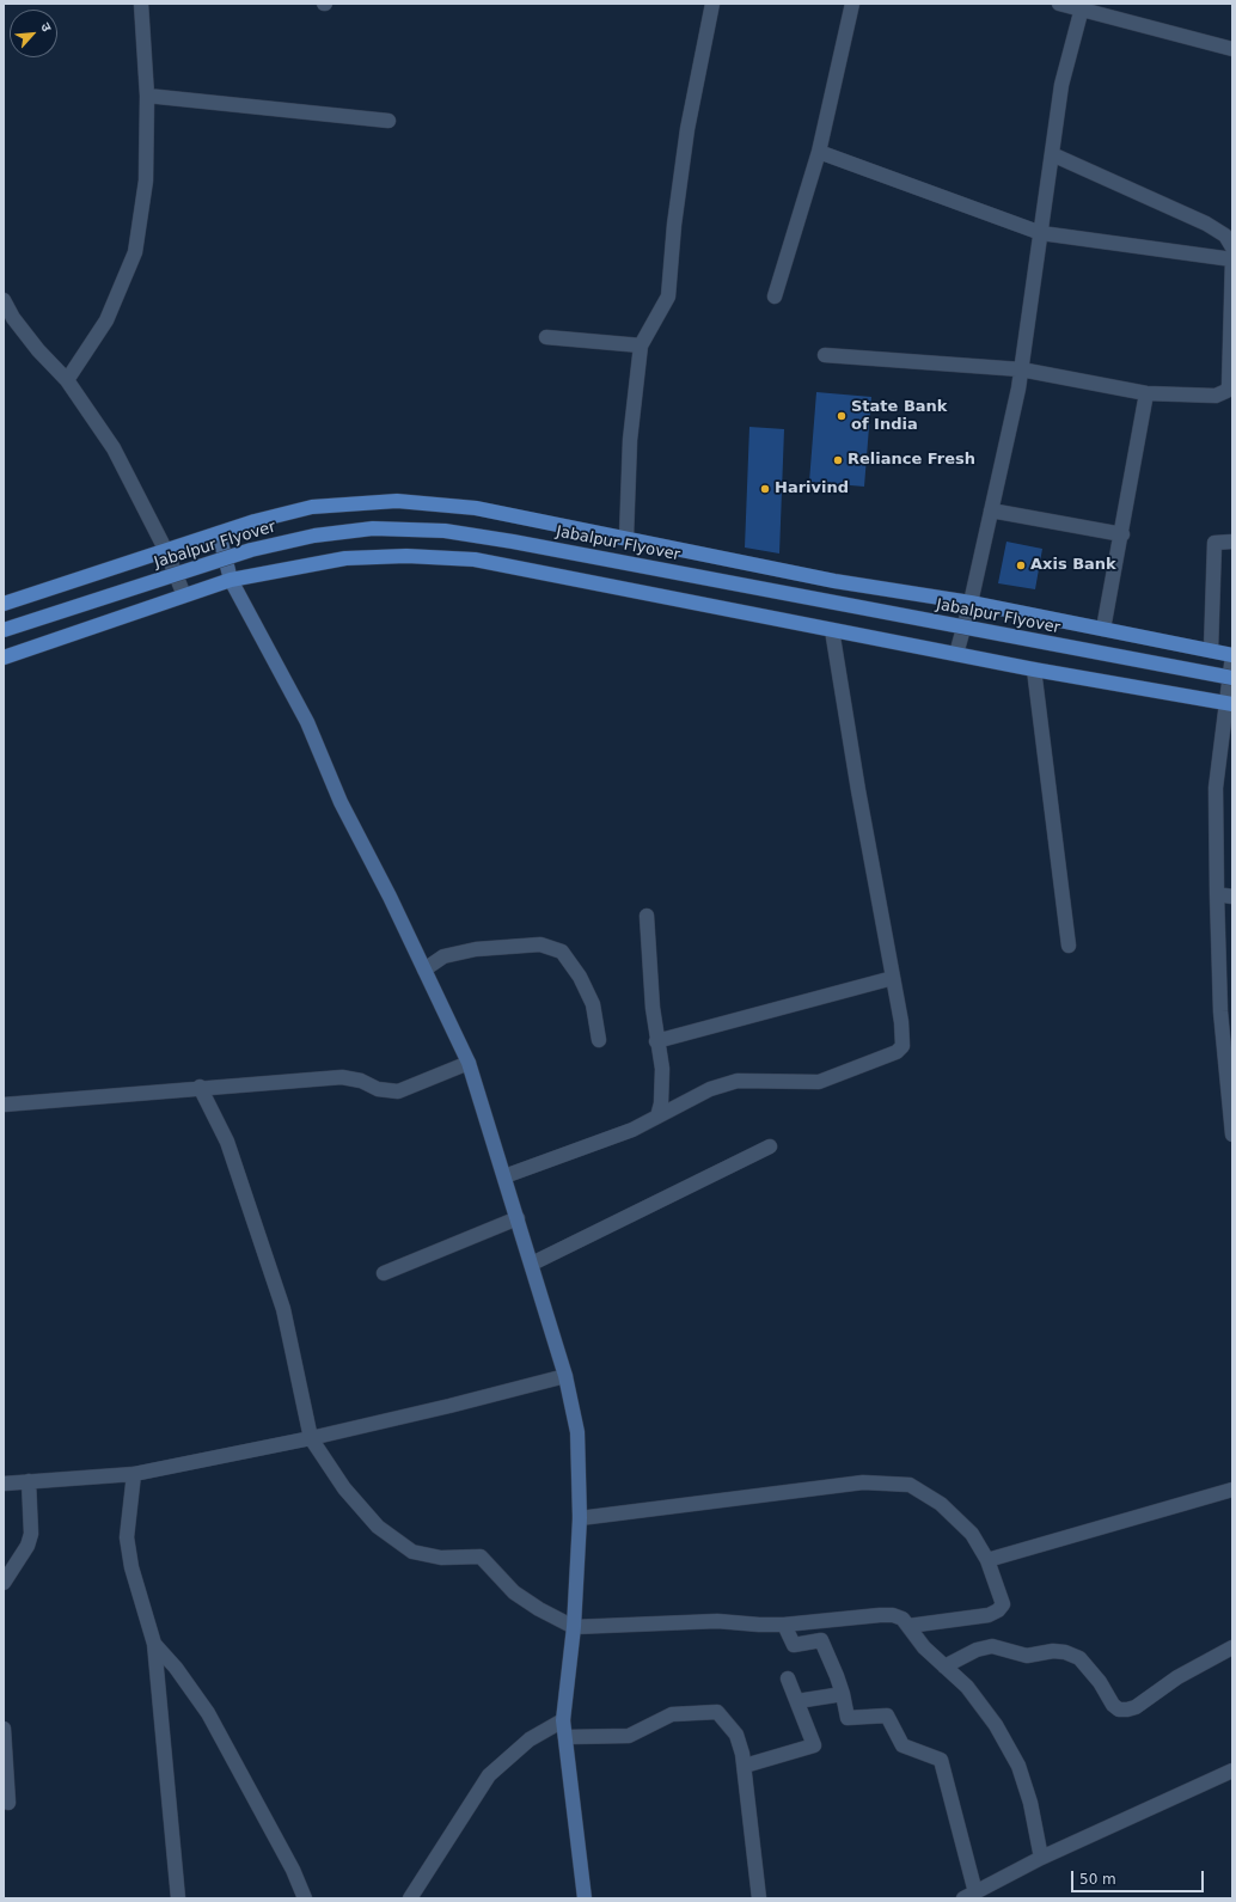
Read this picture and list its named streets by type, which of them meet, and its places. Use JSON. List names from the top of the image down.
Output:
{
  "streets": {
    "main road": ["Jabalpur Flyover"]
  },
  "places": [
    "State Bank of India",
    "Reliance Fresh",
    "Harivind",
    "Axis Bank"
  ],
  "scale_bar": "50 m",
  "north": "top right"
}
